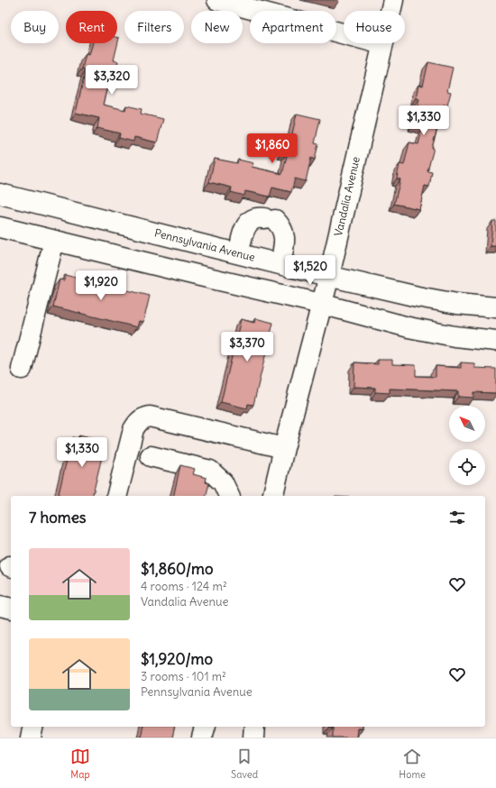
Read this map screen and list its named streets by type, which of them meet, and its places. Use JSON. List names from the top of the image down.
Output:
{
  "streets": {
    "main road": ["Vandalia Avenue", "Pennsylvania Avenue"]
  },
  "crossings": [
    ["Vandalia Avenue", "Pennsylvania Avenue"]
  ],
  "north": "top left",
  "page": {
    "chip": [
      "Buy",
      "Rent",
      "Filters",
      "New",
      "Apartment",
      "House"
    ],
    "price": [
      "$3,320",
      "$1,330",
      "$1,860",
      "$1,520",
      "$1,920",
      "$3,370",
      "$1,330"
    ],
    "heading": "7 homes",
    "list": [
      {
        "name": "$1,860/mo",
        "note": "4 rooms · 124 m² · Vandalia Avenue"
      },
      {
        "name": "$1,920/mo",
        "note": "3 rooms · 101 m² · Pennsylvania Avenue"
      }
    ],
    "tabs": ["Map", "Saved", "Home"]
  }
}
